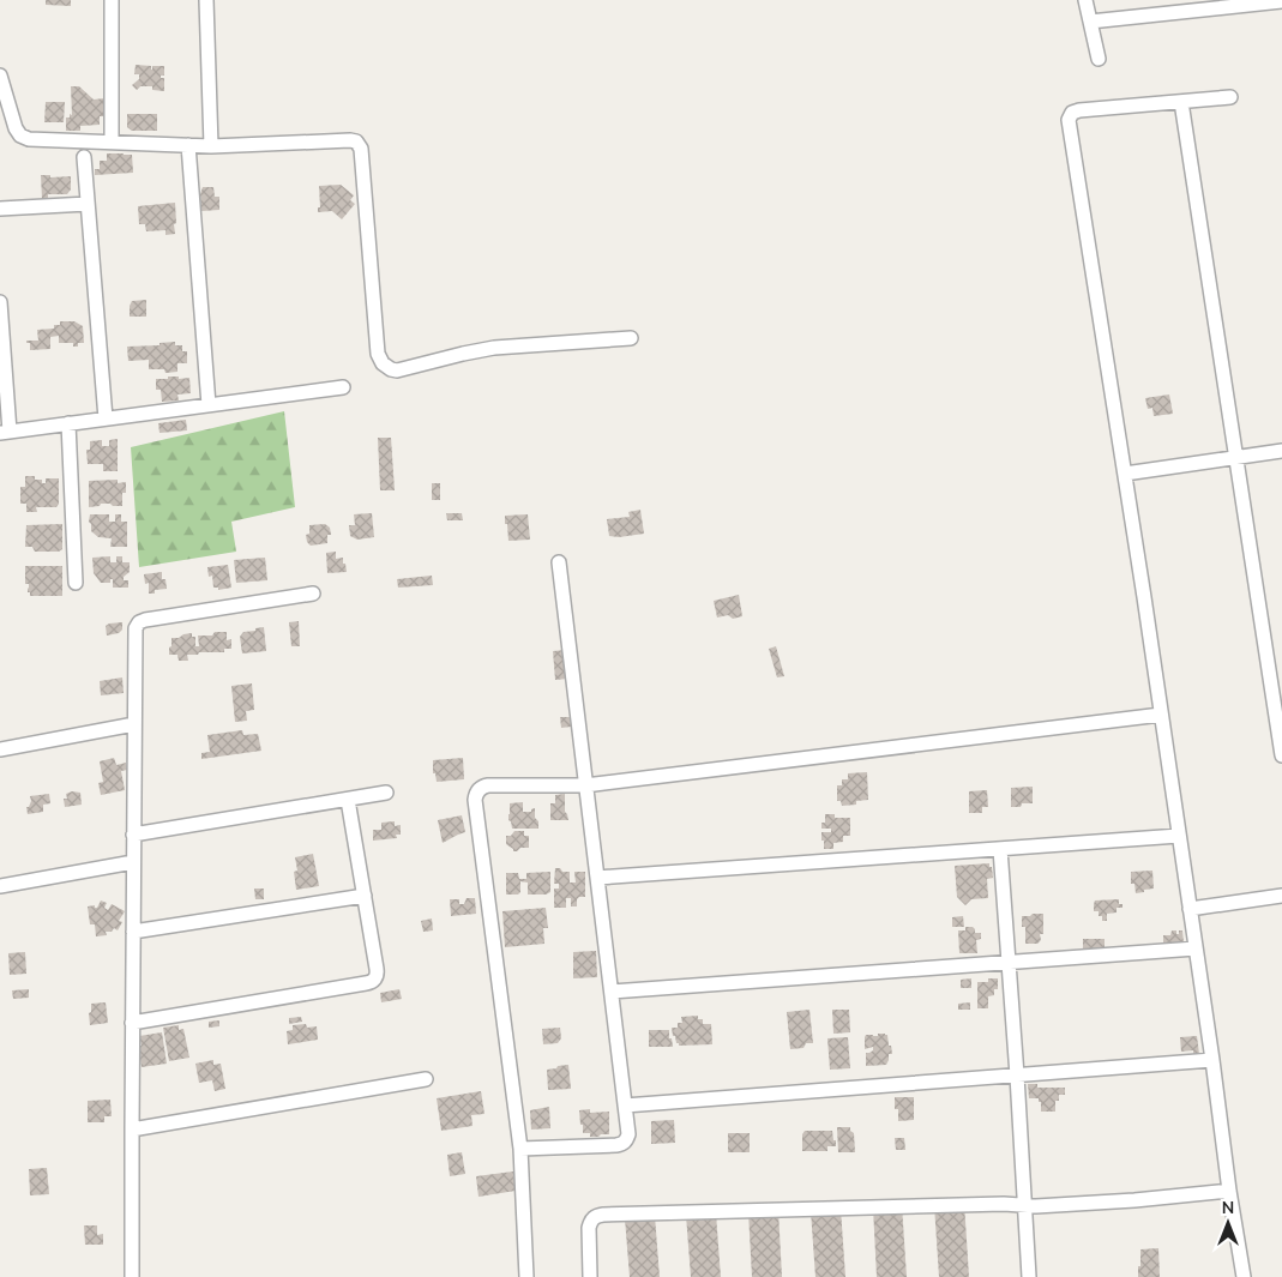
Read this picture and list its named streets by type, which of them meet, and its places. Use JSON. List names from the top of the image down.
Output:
{
  "north": "top"
}
